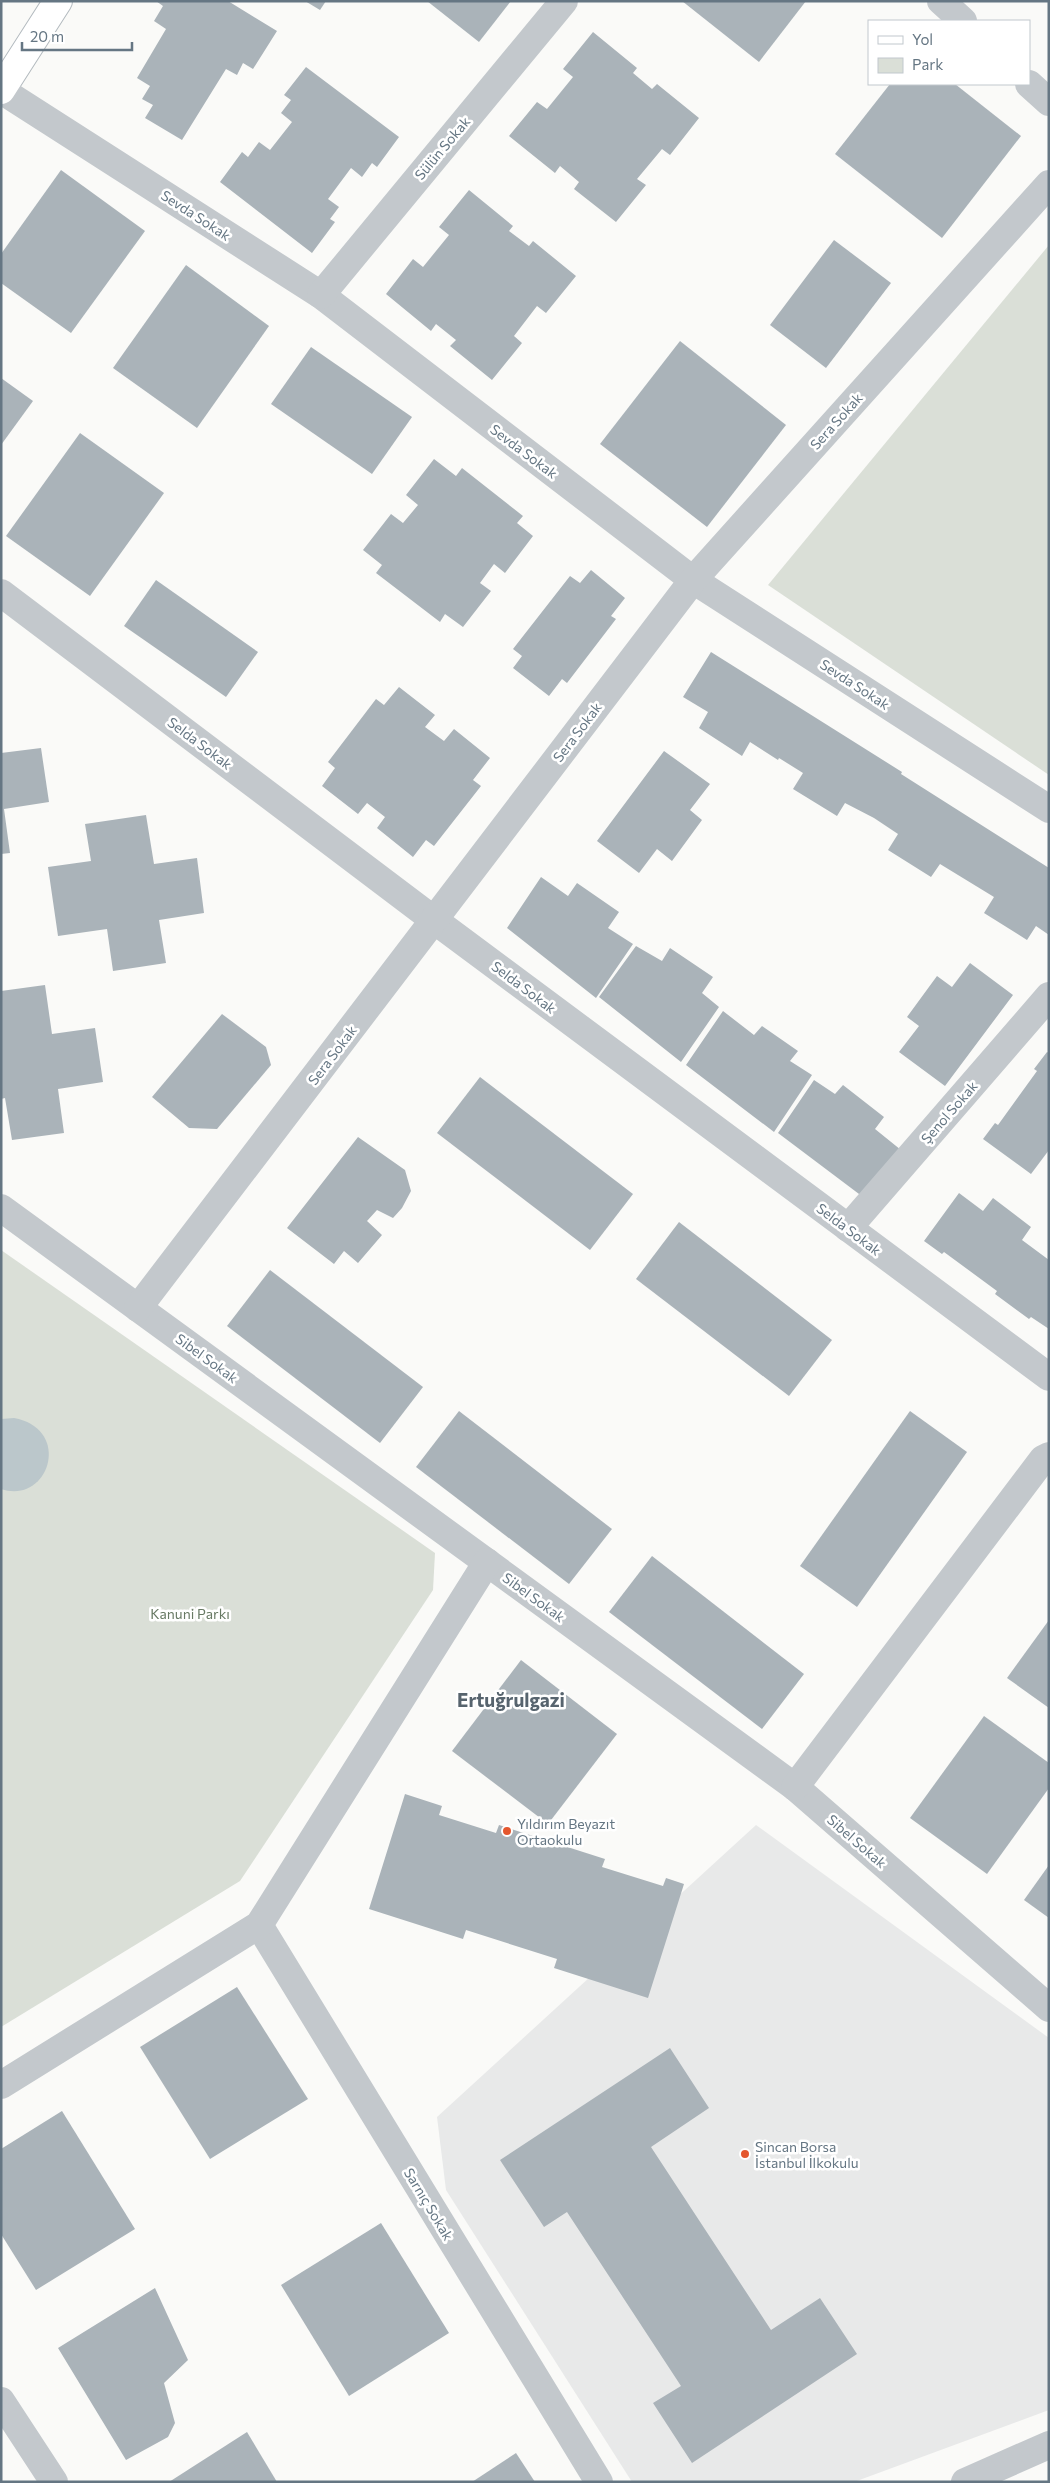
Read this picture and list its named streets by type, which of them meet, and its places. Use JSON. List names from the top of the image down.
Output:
{
  "streets": {
    "street": [
      "Sülün Sokak",
      "Sevda Sokak",
      "Sera Sokak",
      "Selda Sokak",
      "Şenol Sokak",
      "Sibel Sokak",
      "Sarnıç Sokak"
    ]
  },
  "crossings": [
    ["Sülün Sokak", "Sevda Sokak"],
    ["Sevda Sokak", "Sera Sokak"],
    ["Sera Sokak", "Selda Sokak"],
    ["Sera Sokak", "Sibel Sokak"],
    ["Selda Sokak", "Şenol Sokak"]
  ],
  "districts": ["Ertuğrulgazi"],
  "parks": ["Kanuni Parkı"],
  "places": ["Yıldırım Beyazıt Ortaokulu", "Sincan Borsa İstanbul İlkokulu"],
  "legend": ["Yol", "Park"],
  "scale_bar": "20 m"
}
